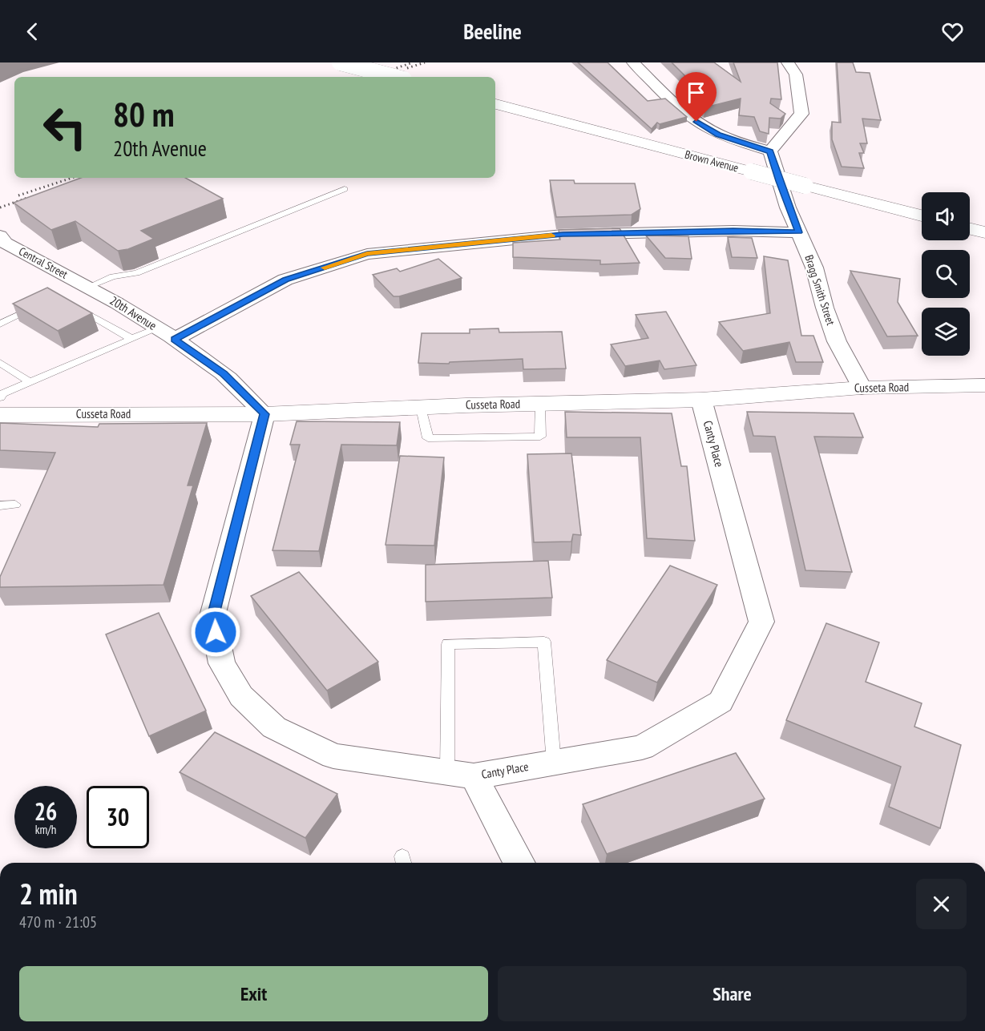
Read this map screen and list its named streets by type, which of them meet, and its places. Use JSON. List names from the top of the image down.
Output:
{
  "streets": {
    "street": [
      "Brown Avenue",
      "Central Street",
      "Bragg Smith Street",
      "20th Avenue",
      "Cusseta Road",
      "Canty Place"
    ]
  },
  "crossings": [
    ["Central Street", "20th Avenue"],
    ["Bragg Smith Street", "Cusseta Road"],
    ["20th Avenue", "Cusseta Road"],
    ["20th Avenue", "Canty Place"],
    ["Cusseta Road", "Canty Place"]
  ],
  "page": {
    "header": "Beeline",
    "turn": ["80 m", "20th Avenue"],
    "speed": "26 km/h",
    "limit": "30",
    "heading": ["2 min", "470 m · 21:05"],
    "buttons": ["Exit", "Share"]
  }
}
